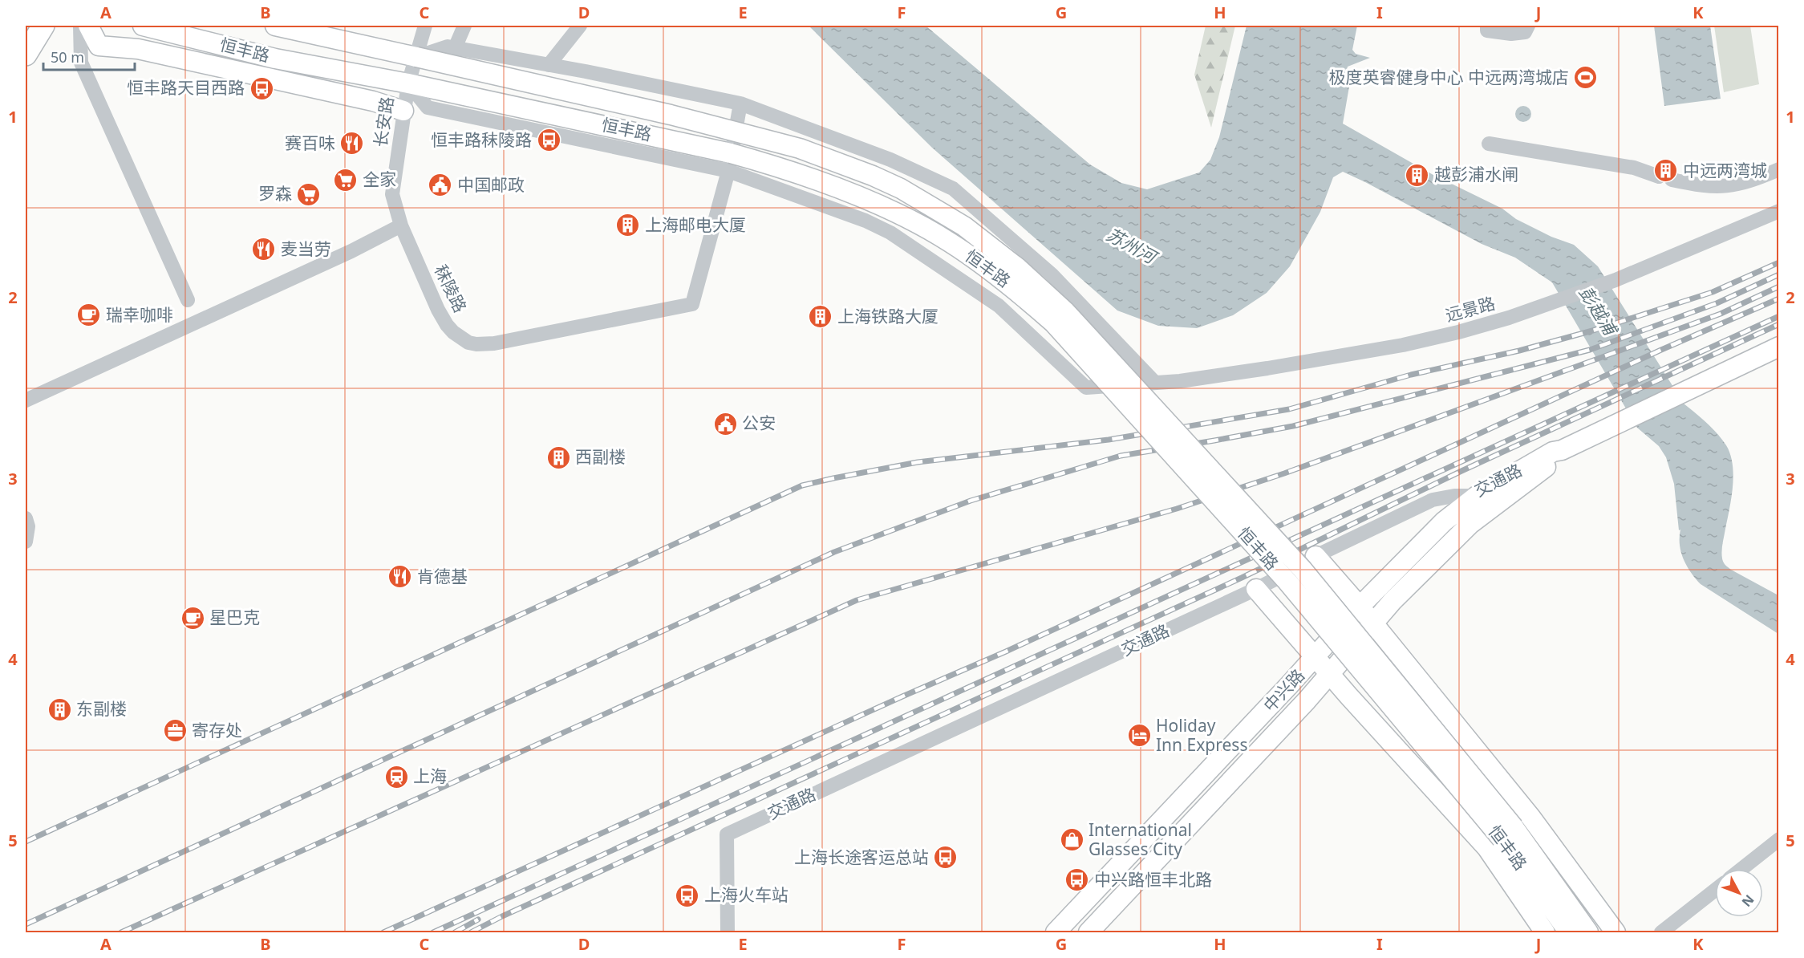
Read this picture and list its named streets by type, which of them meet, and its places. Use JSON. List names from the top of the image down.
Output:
{
  "streets": {
    "main road": ["恒丰路", "交通路", "中兴路"],
    "street": ["长安路", "秣陵路", "远景路"]
  },
  "crossings": [
    ["恒丰路", "长安路"],
    ["恒丰路", "远景路"],
    ["恒丰路", "交通路"],
    ["恒丰路", "中兴路"],
    ["长安路", "秣陵路"],
    ["长安路", "远景路"],
    ["秣陵路", "远景路"],
    ["交通路", "中兴路"]
  ],
  "water": ["苏州河", "彭越浦"],
  "places": {
    "sports": ["极度英睿健身中心 中远两湾城店"],
    "bus stop": [
      "恒丰路天目西路",
      "恒丰路秣陵路",
      "上海长途客运总站",
      "中兴路恒丰北路",
      "上海火车站"
    ],
    "restaurant": ["赛百味", "麦当劳", "肯德基"],
    "building": [
      "中远两湾城",
      "越彭浦水闸",
      "上海邮电大厦",
      "上海铁路大厦",
      "西副楼",
      "东副楼"
    ],
    "supermarket": ["全家", "罗森"],
    "public building": ["中国邮政", "公安"],
    "cafe": ["瑞幸咖啡", "星巴克"],
    "office": ["寄存处"],
    "hotel": ["Holiday Inn Express"],
    "station": ["上海"],
    "shop": ["International Glasses City"]
  },
  "scale_bar": "50 m",
  "north": "bottom right",
  "grid": {
    "columns": [
      "A",
      "B",
      "C",
      "D",
      "E",
      "F",
      "G",
      "H",
      "I",
      "J",
      "K"
    ],
    "rows": [
      "1",
      "2",
      "3",
      "4",
      "5"
    ]
  }
}
